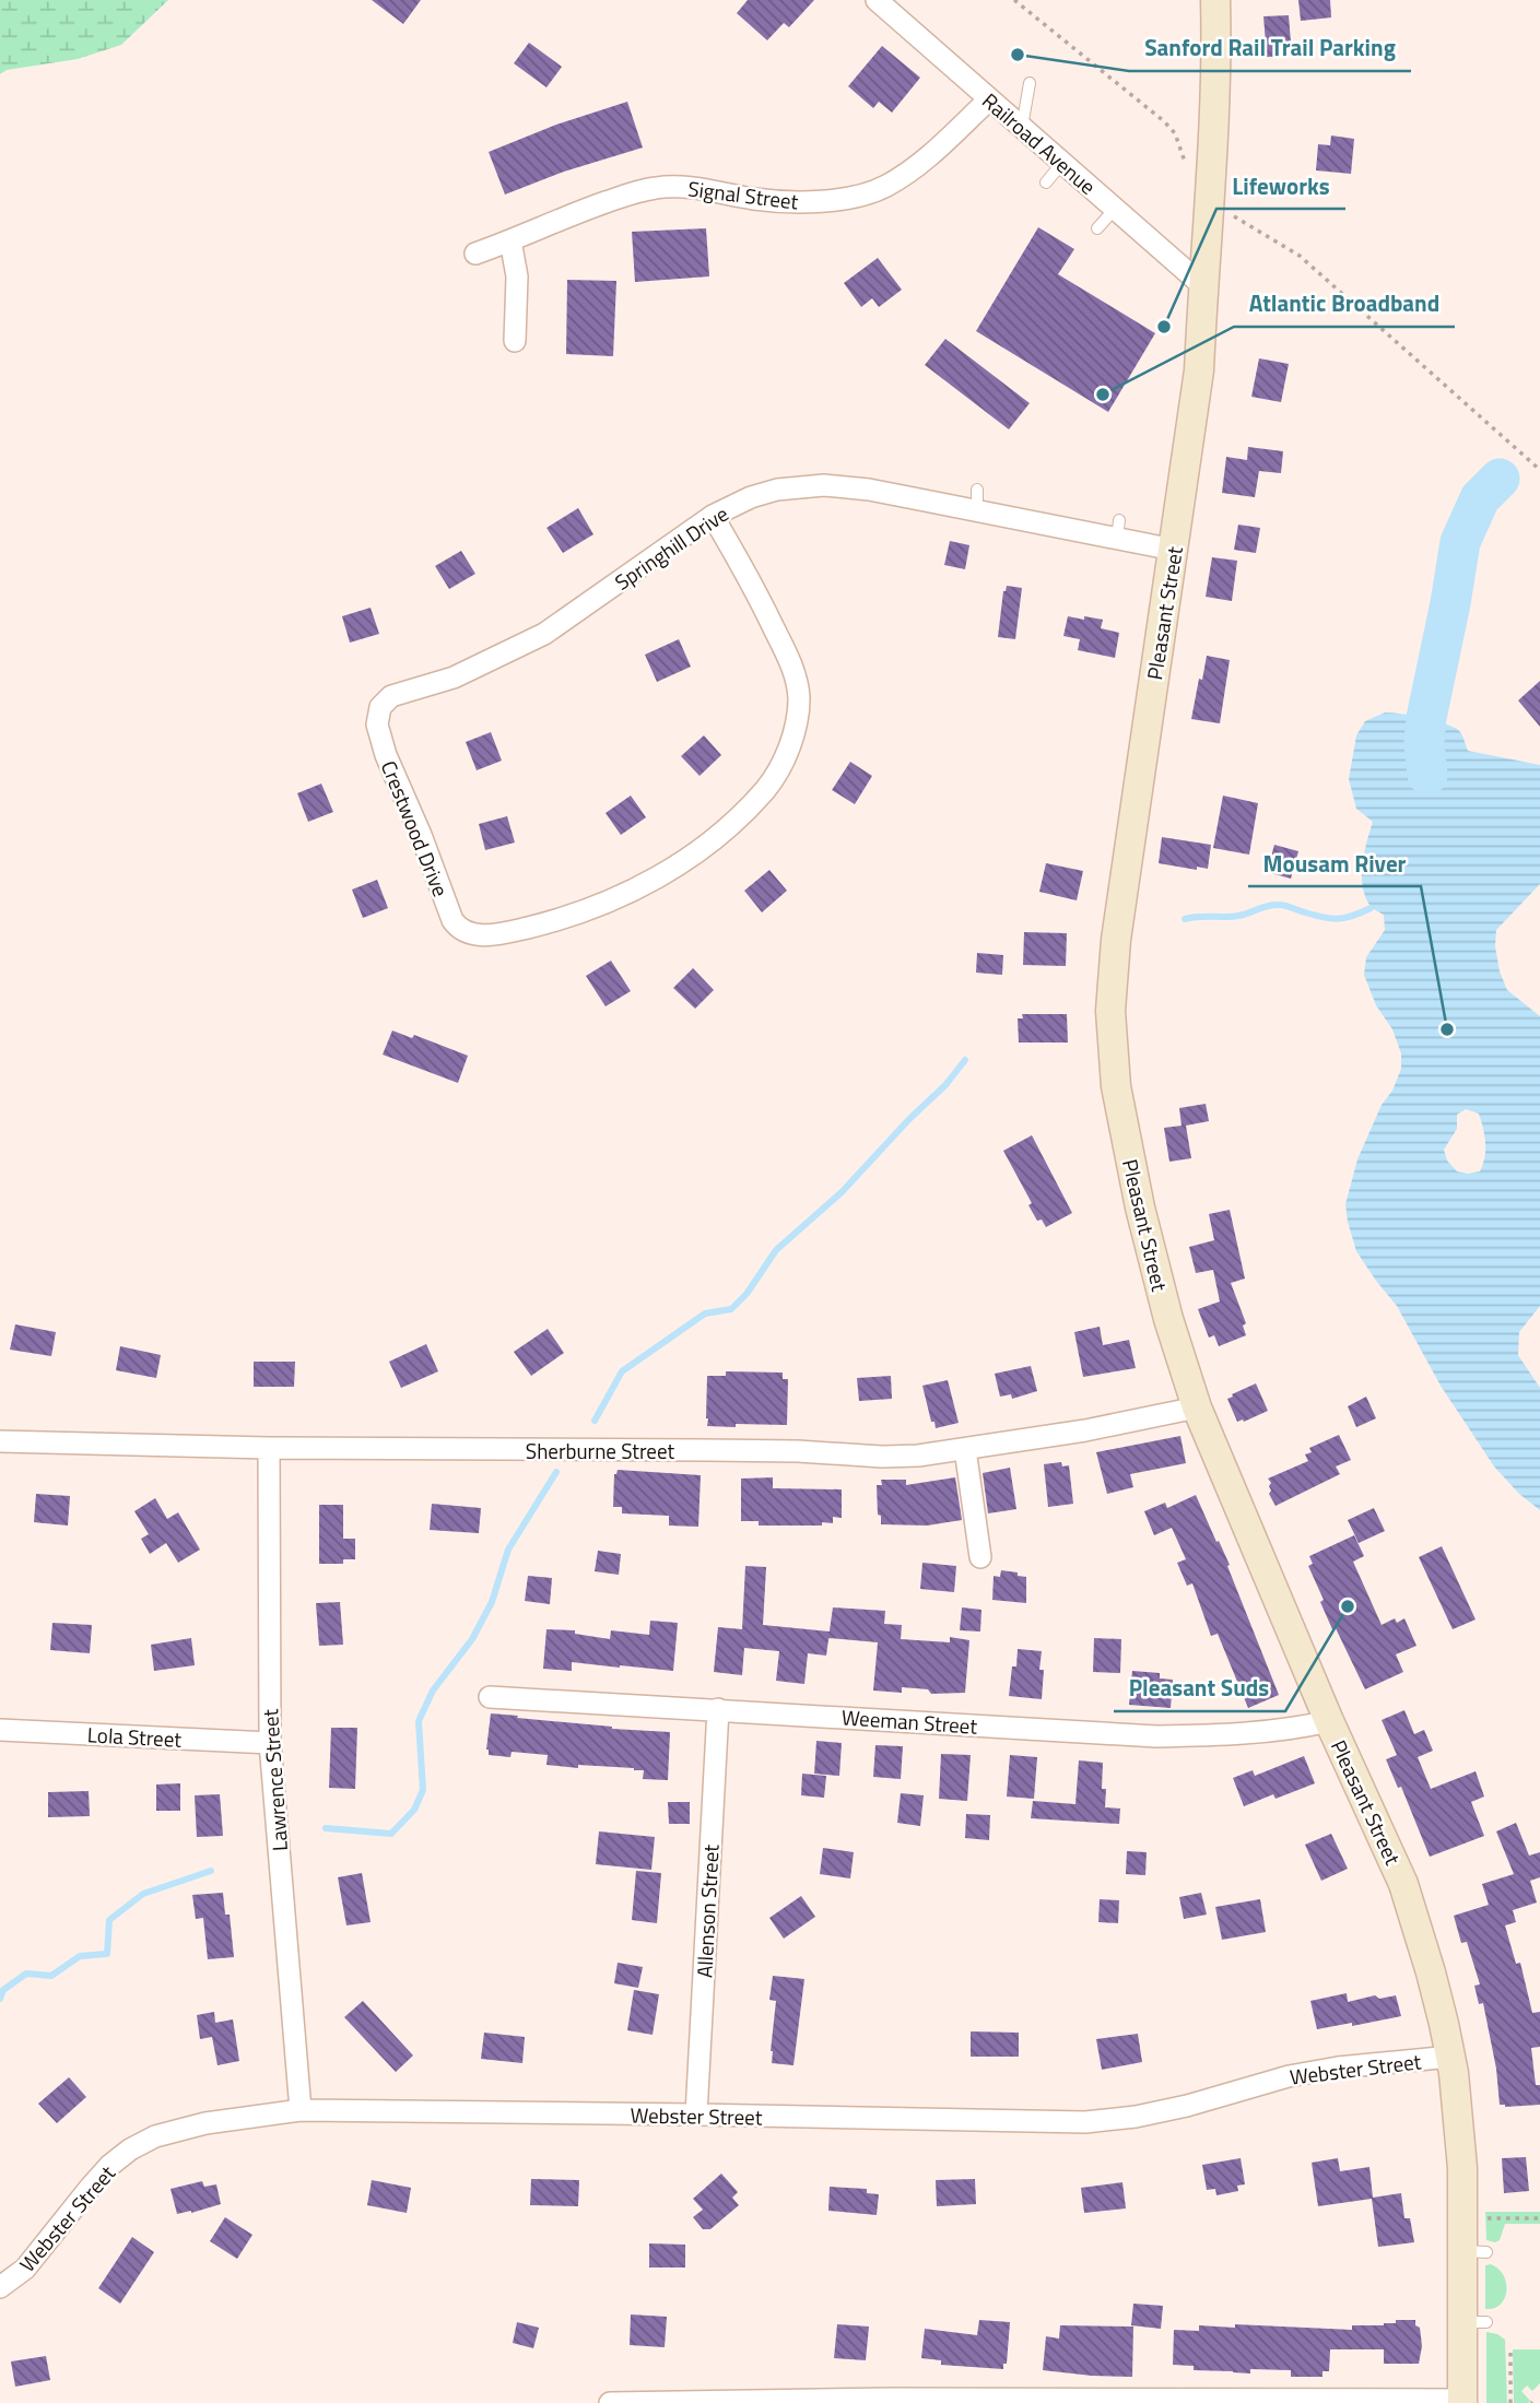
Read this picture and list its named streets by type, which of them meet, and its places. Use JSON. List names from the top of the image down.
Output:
{
  "streets": {
    "main road": ["Pleasant Street"],
    "street": [
      "Railroad Avenue",
      "Signal Street",
      "Springhill Drive",
      "Crestwood Drive",
      "Sherburne Street",
      "Weeman Street",
      "Lola Street",
      "Lawrence Street",
      "Allenson Street",
      "Webster Street"
    ]
  },
  "crossings": [
    ["Railroad Avenue", "Signal Street"],
    ["Railroad Avenue", "Pleasant Street"],
    ["Springhill Drive", "Pleasant Street"],
    ["Springhill Drive", "Crestwood Drive"],
    ["Pleasant Street", "Sherburne Street"],
    ["Pleasant Street", "Weeman Street"],
    ["Pleasant Street", "Webster Street"],
    ["Sherburne Street", "Lawrence Street"],
    ["Weeman Street", "Allenson Street"],
    ["Lola Street", "Lawrence Street"],
    ["Lawrence Street", "Webster Street"],
    ["Allenson Street", "Webster Street"]
  ],
  "places": [
    "Sanford Rail Trail Parking",
    "Lifeworks",
    "Atlantic Broadband",
    "Mousam River",
    "Pleasant Suds"
  ]
}
